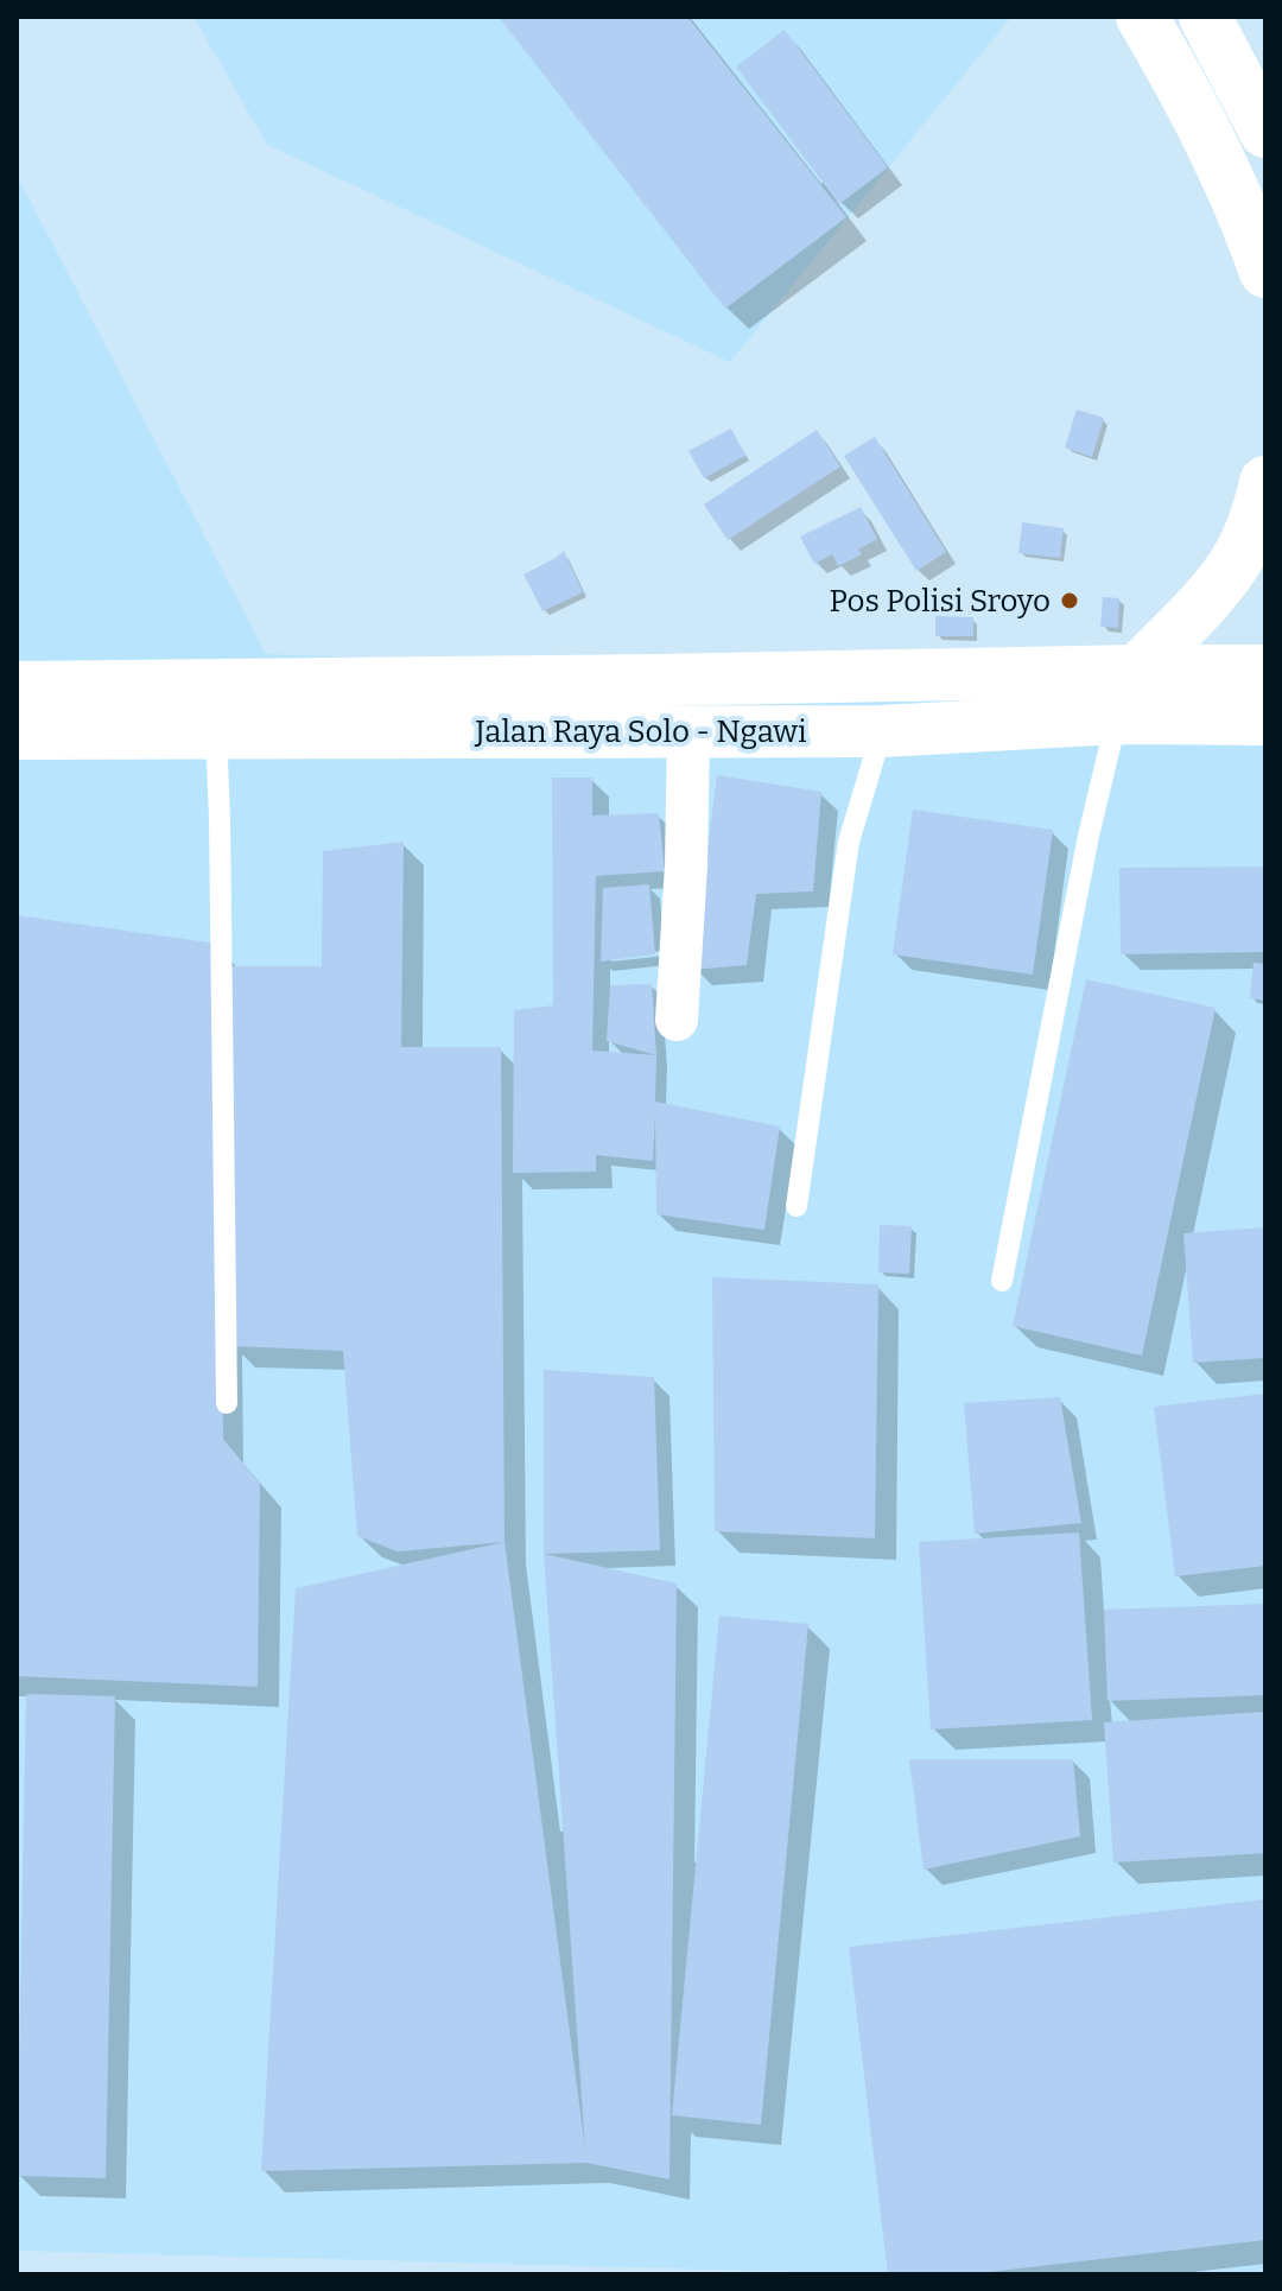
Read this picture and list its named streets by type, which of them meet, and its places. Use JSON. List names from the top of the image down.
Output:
{
  "streets": {
    "highway": ["Jalan Raya Solo - Ngawi"]
  },
  "places": ["Pos Polisi Sroyo"]
}
